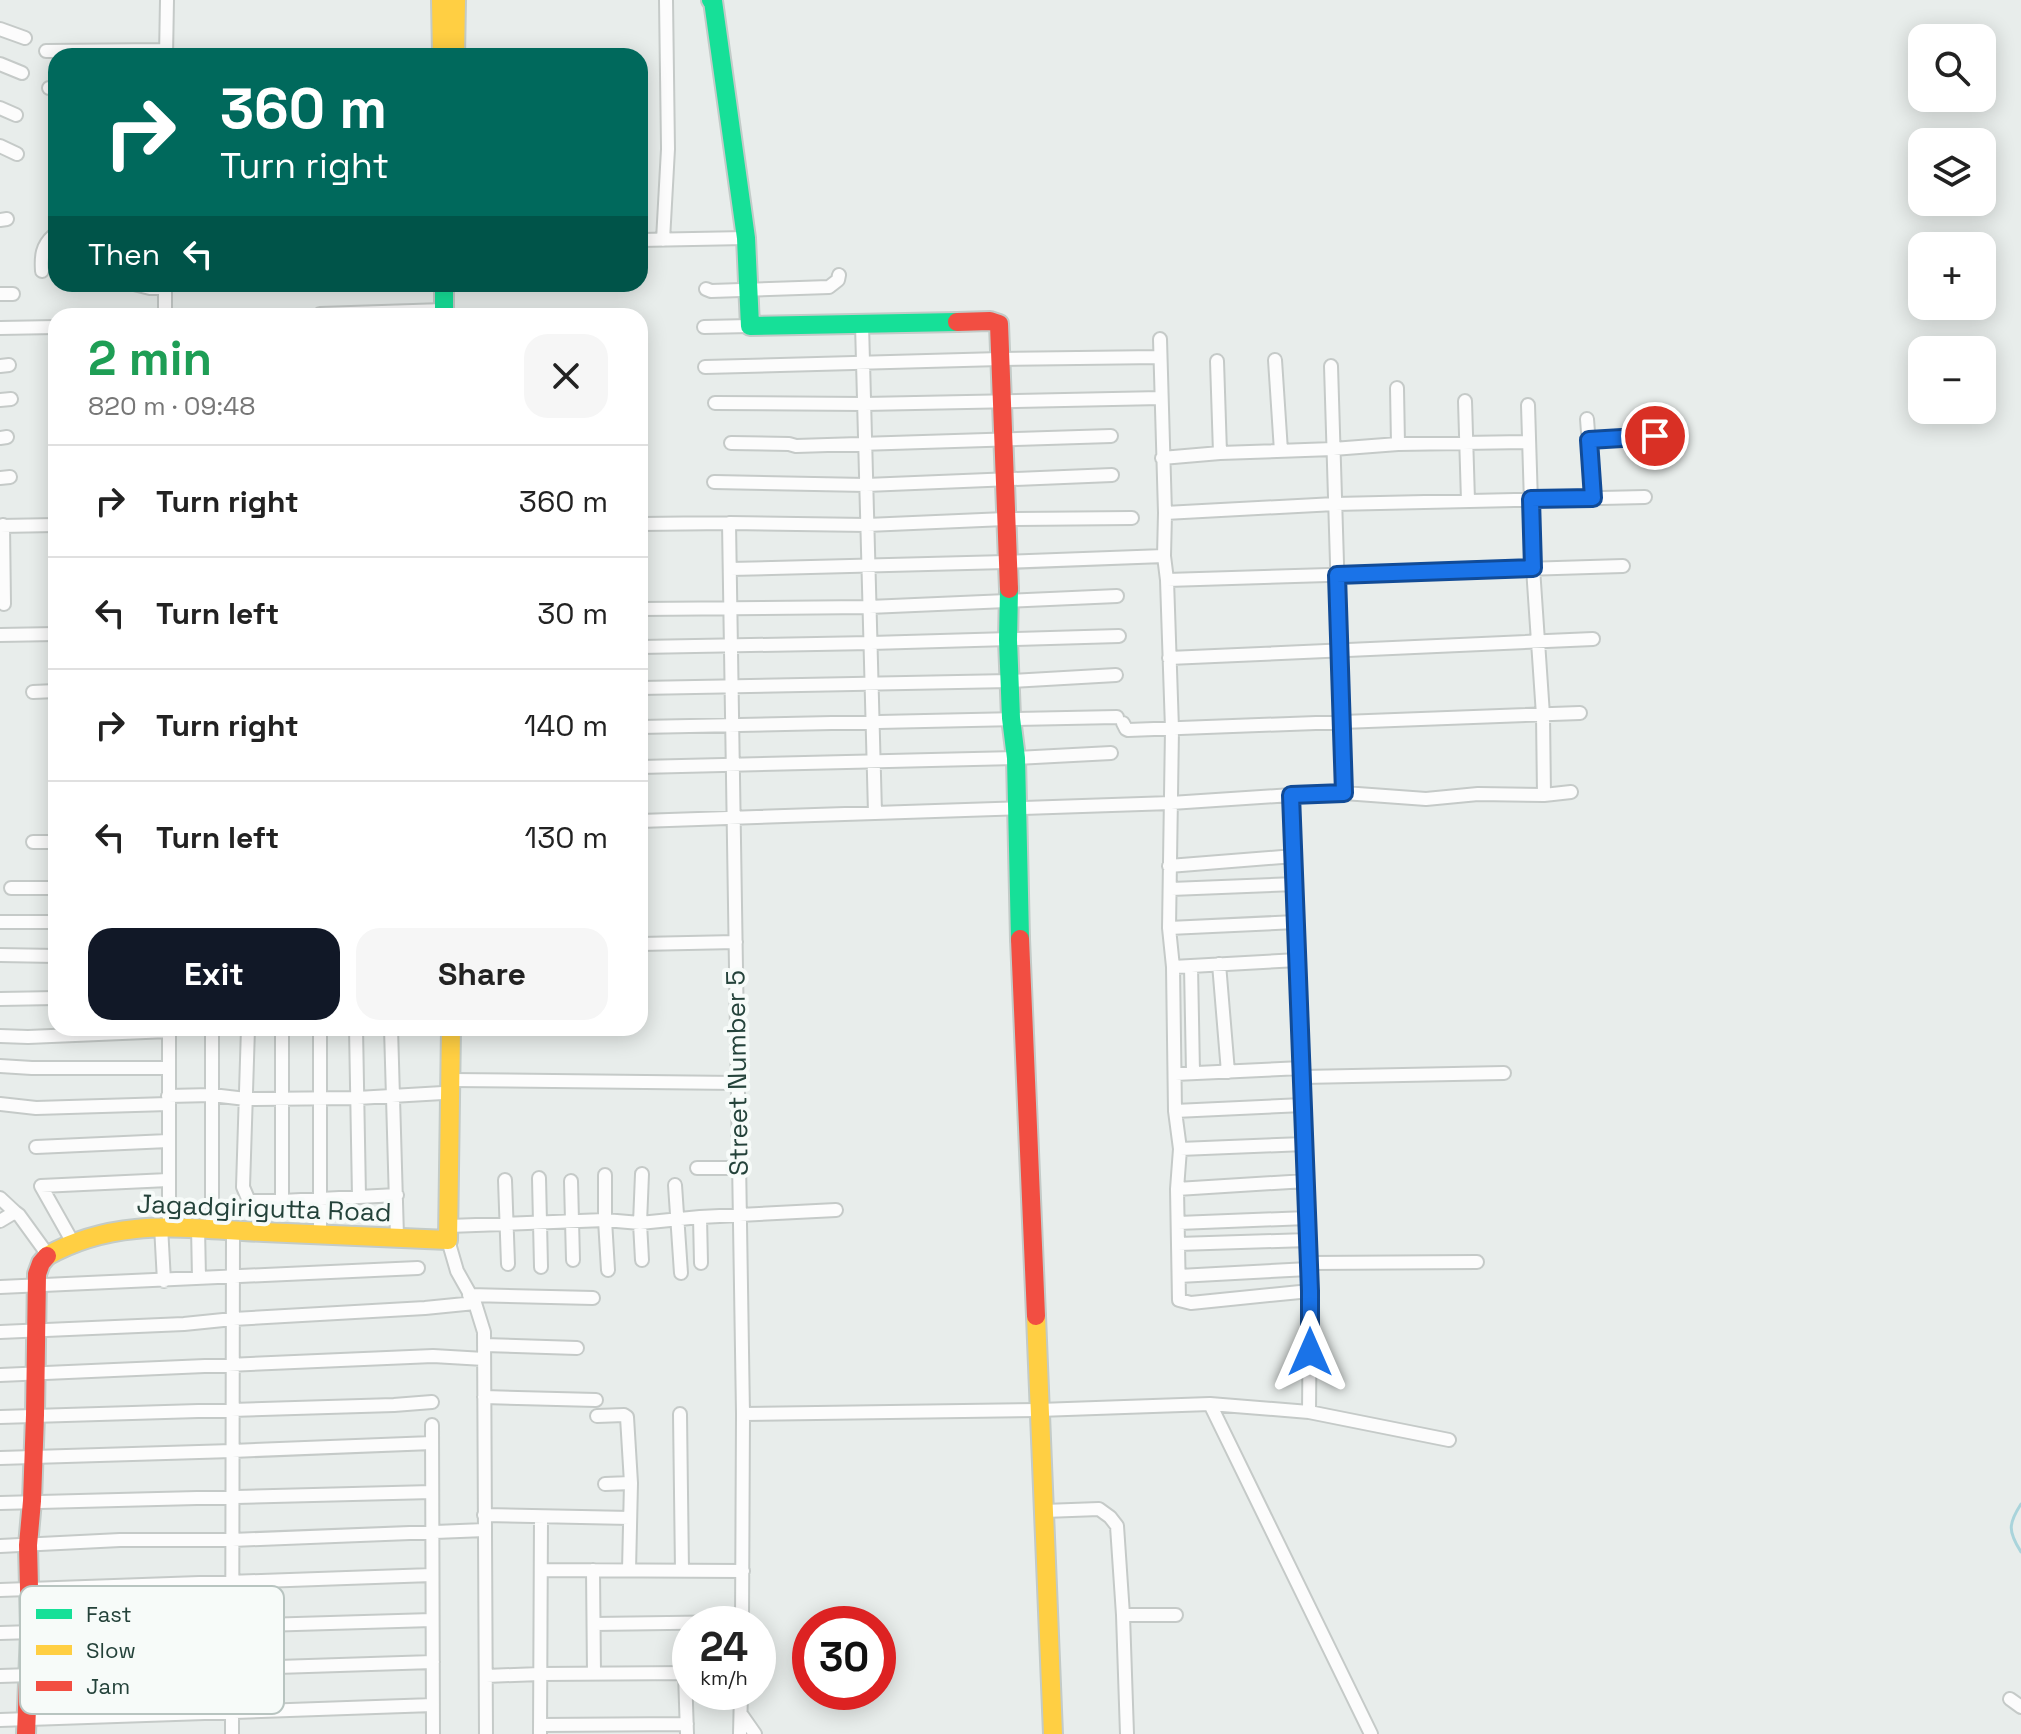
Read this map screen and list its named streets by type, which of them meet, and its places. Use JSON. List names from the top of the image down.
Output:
{
  "streets": {
    "street": ["Street Number 5", "Jagadgirigutta Road"]
  },
  "legend": ["Fast", "Slow", "Jam"],
  "page": {
    "map_buttons": ["+", "−"],
    "turn": ["360 m", "Turn right"],
    "then": "Then",
    "heading": ["2 min", "820 m · 09:48"],
    "list": [
      {
        "name": "Turn right",
        "value": "360 m"
      },
      {
        "name": "Turn left",
        "value": "30 m"
      },
      {
        "name": "Turn right",
        "value": "140 m"
      },
      {
        "name": "Turn left",
        "value": "130 m"
      }
    ],
    "buttons": ["Exit", "Share"],
    "speed": "24 km/h",
    "limit": "30"
  }
}
